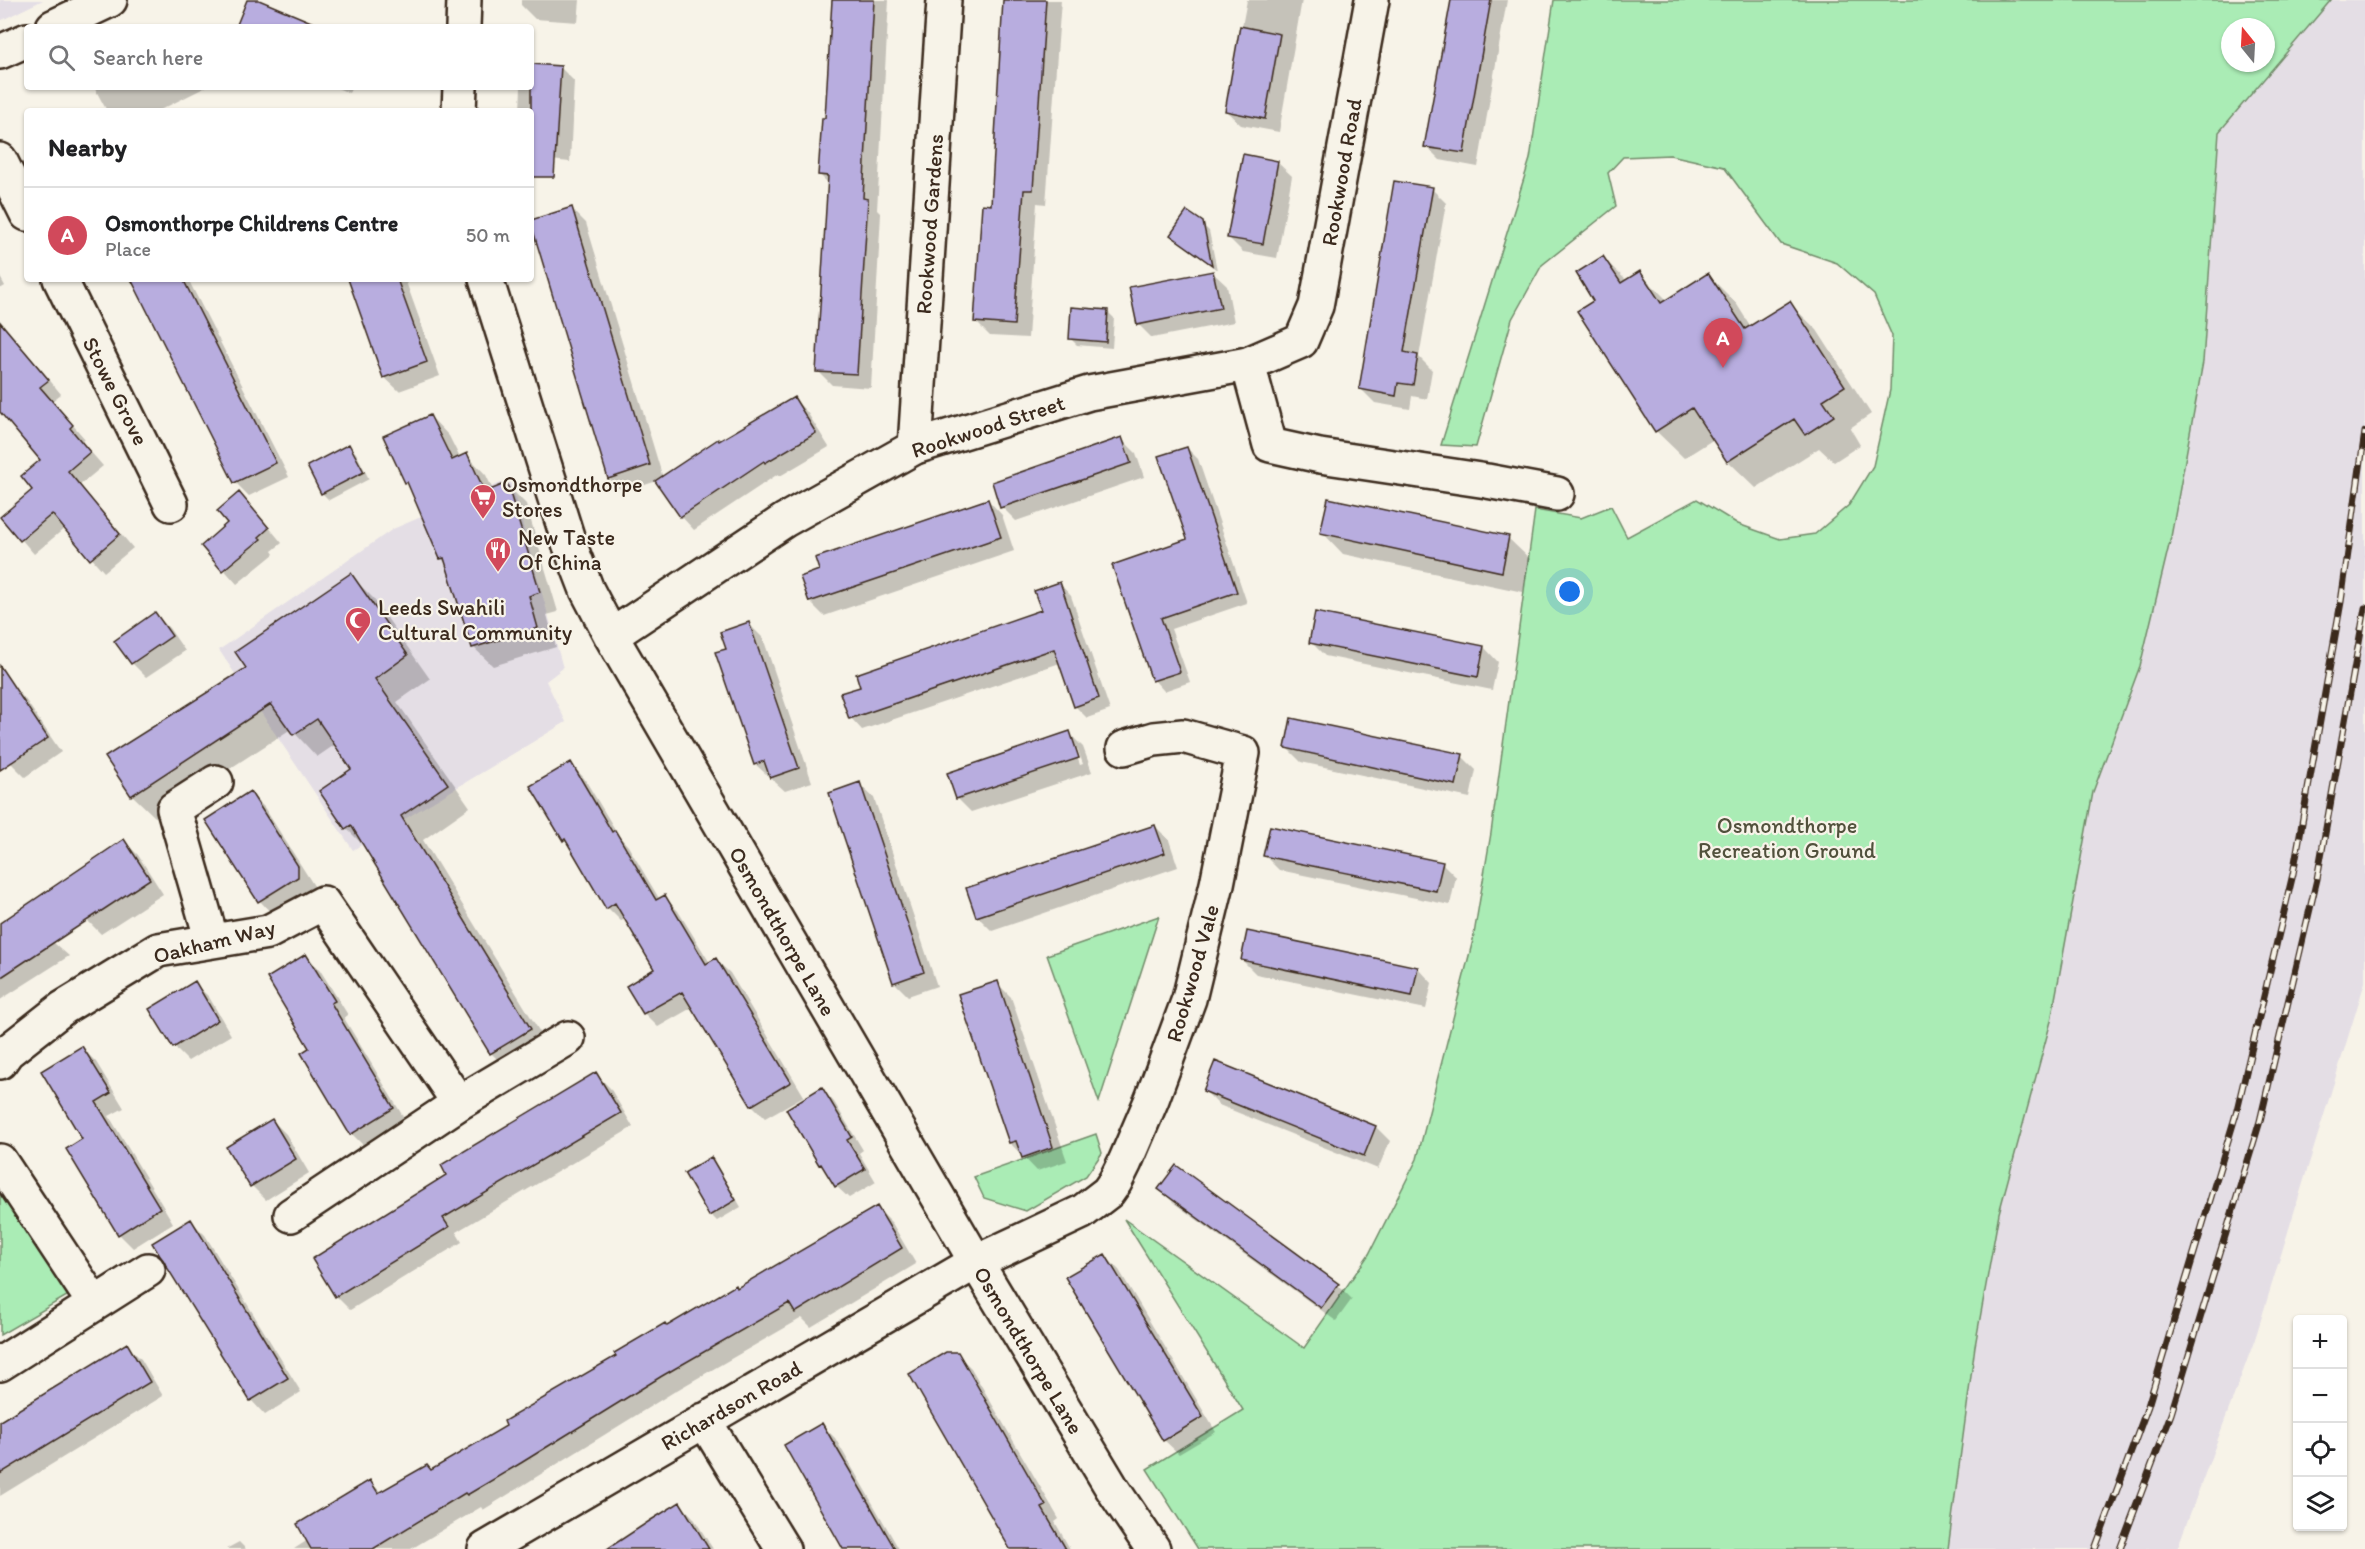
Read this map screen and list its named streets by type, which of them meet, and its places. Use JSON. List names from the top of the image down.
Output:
{
  "streets": {
    "street": [
      "Rookwood Road",
      "Rookwood Gardens",
      "Stowe Grove",
      "Rookwood Street",
      "Osmondthorpe Lane",
      "Oakham Way",
      "Rookwood Vale",
      "Richardson Road"
    ]
  },
  "crossings": [
    ["Rookwood Road", "Rookwood Street"],
    ["Rookwood Gardens", "Rookwood Street"],
    ["Rookwood Street", "Osmondthorpe Lane"],
    ["Osmondthorpe Lane", "Rookwood Vale"],
    ["Osmondthorpe Lane", "Richardson Road"],
    ["Rookwood Vale", "Richardson Road"]
  ],
  "parks": ["Osmondthorpe Recreation Ground"],
  "places": {
    "supermarket": ["Osmondthorpe Stores"],
    "restaurant": ["New Taste Of China"],
    "mosque": ["Leeds Swahili Cultural Community"]
  },
  "north": "top",
  "page": {
    "search": "Search here",
    "heading": "Nearby",
    "list": [
      {
        "mark": "A",
        "name": "Osmonthorpe Childrens Centre",
        "note": "Place",
        "value": "50 m"
      }
    ],
    "pins": "A",
    "map_buttons": ["+", "−"]
  }
}
